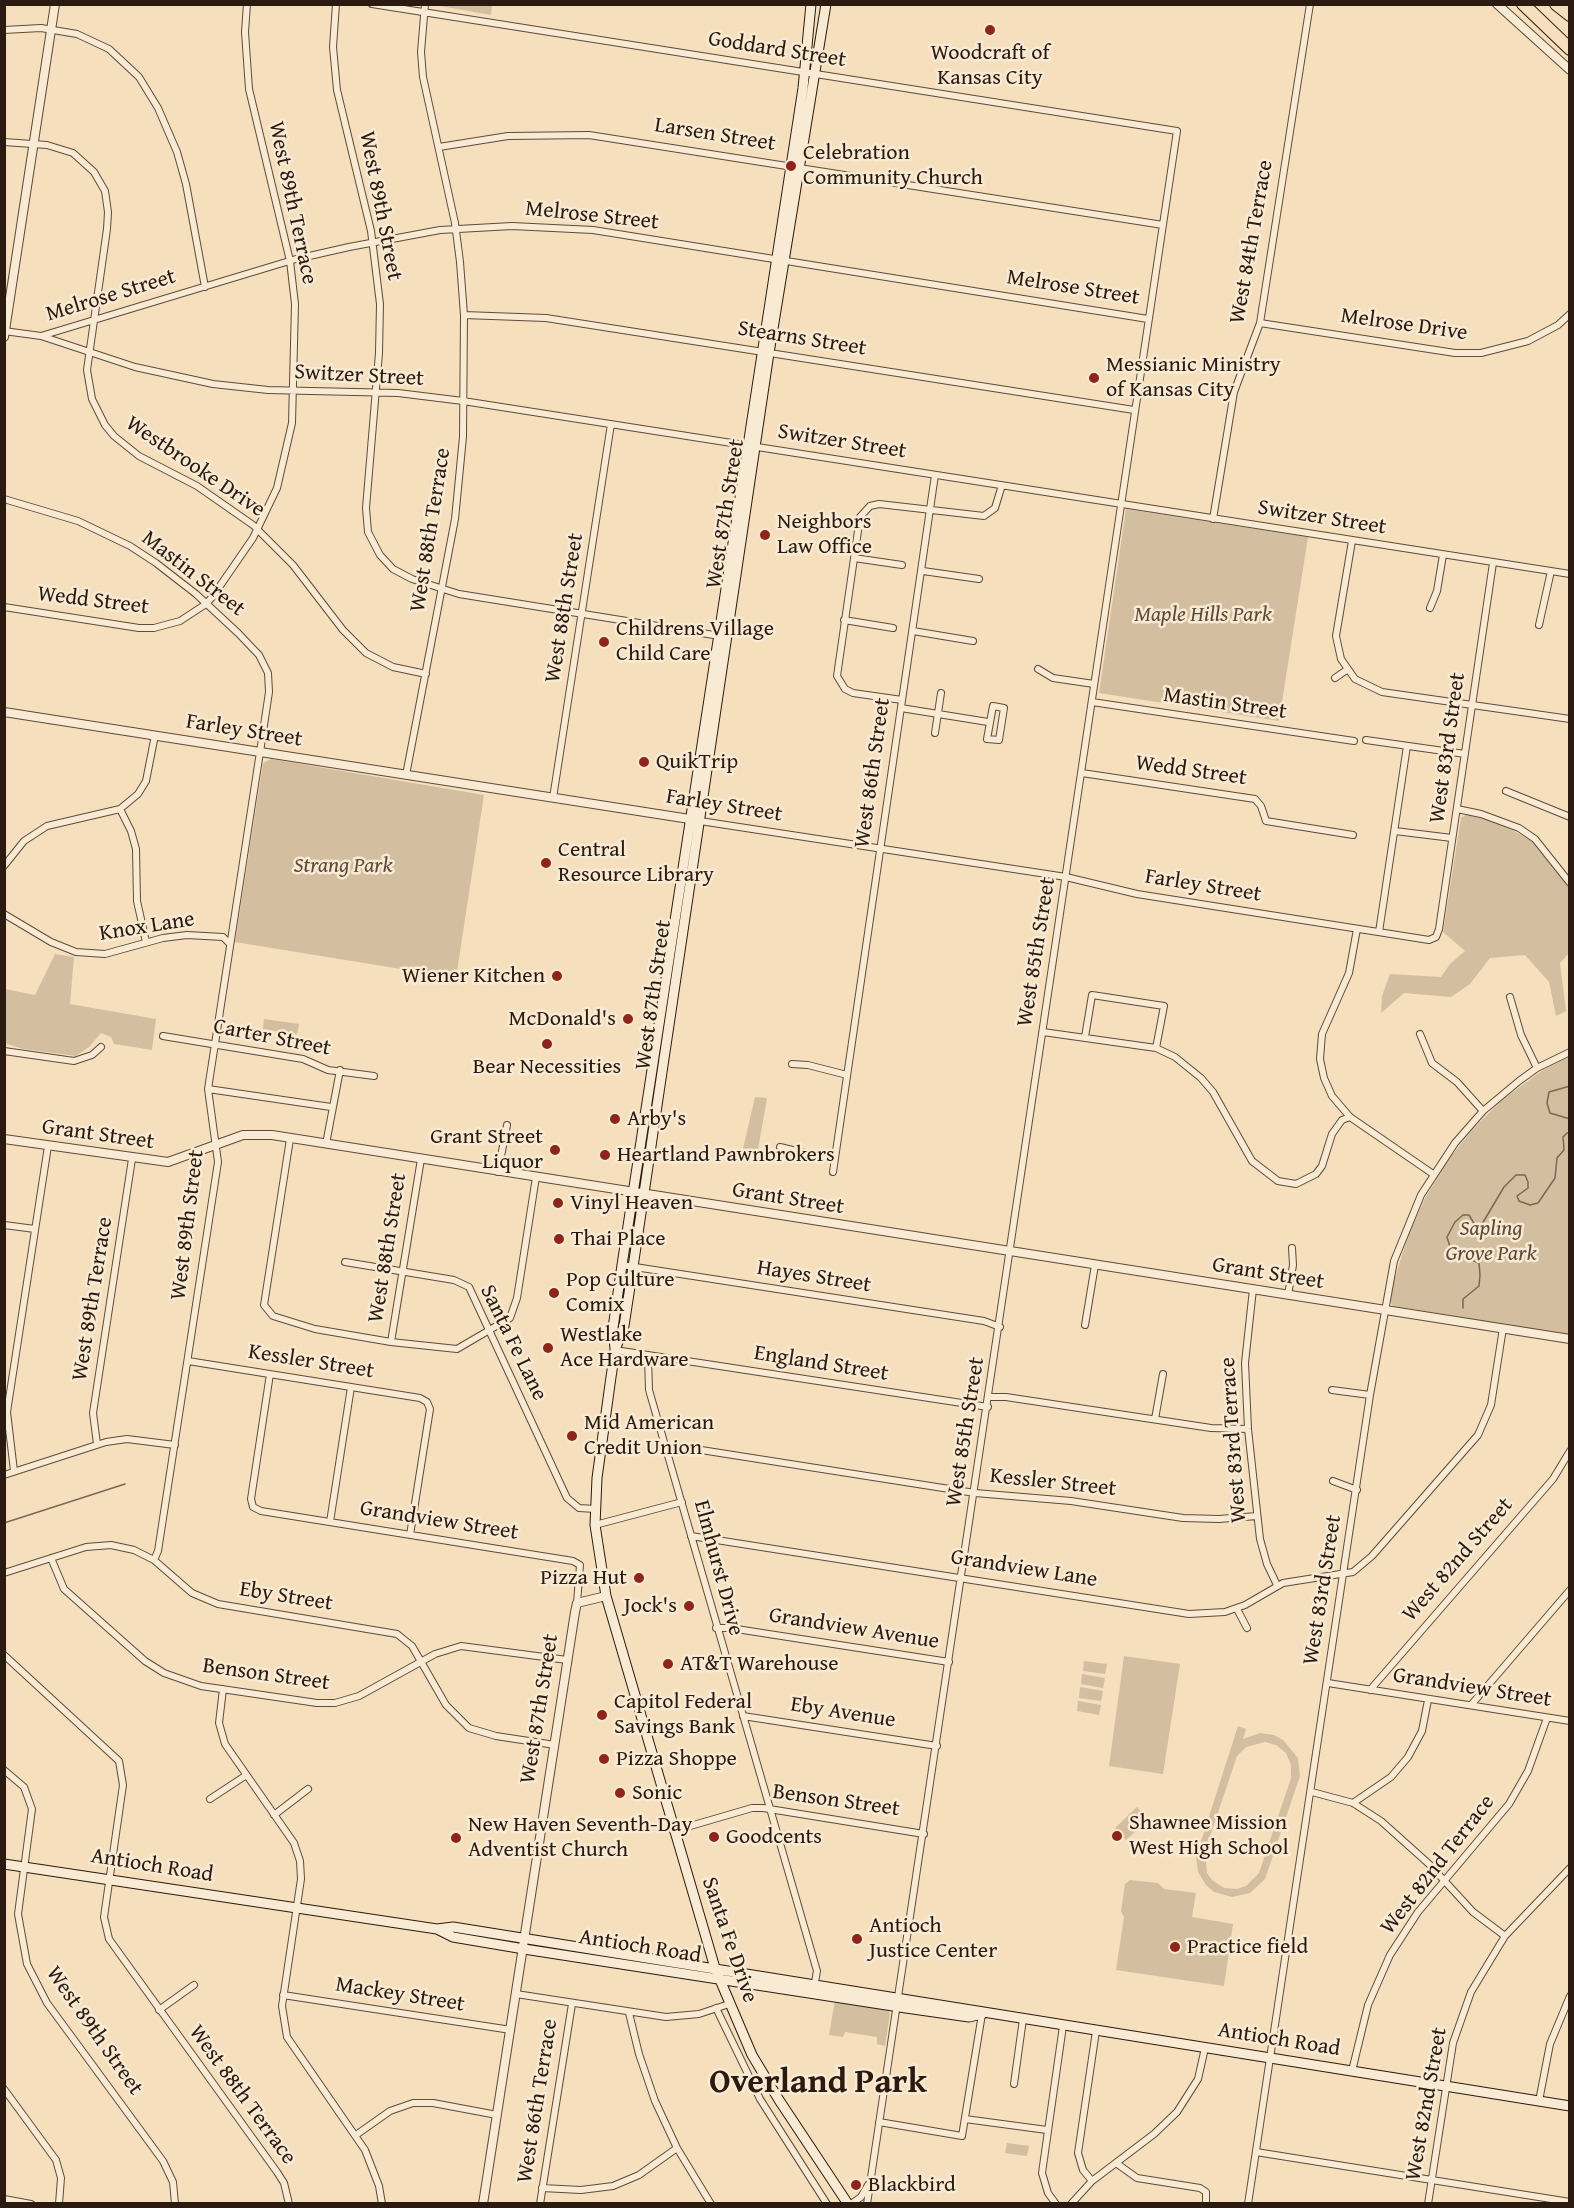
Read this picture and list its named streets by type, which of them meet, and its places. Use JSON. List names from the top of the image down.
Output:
{
  "streets": {
    "main road": ["West 87th Street", "Antioch Road", "Santa Fe Drive"],
    "street": [
      "Goddard Street",
      "Larsen Street",
      "West 89th Terrace",
      "West 89th Street",
      "Melrose Street",
      "West 84th Terrace",
      "Melrose Drive",
      "Stearns Street",
      "Switzer Street",
      "Westbrooke Drive",
      "West 88th Terrace",
      "Mastin Street",
      "Wedd Street",
      "West 88th Street",
      "Farley Street",
      "West 83rd Street",
      "West 86th Street",
      "Knox Lane",
      "West 85th Street",
      "Carter Street",
      "Grant Street",
      "Hayes Street",
      "Santa Fe Lane",
      "Kessler Street",
      "England Street",
      "West 83rd Terrace",
      "Grandview Street",
      "West 82nd Street",
      "Elmhurst Drive",
      "Grandview Lane",
      "Eby Street",
      "Grandview Avenue",
      "Benson Street",
      "Eby Avenue",
      "West 82nd Terrace",
      "Mackey Street",
      "West 86th Terrace"
    ]
  },
  "crossings": [
    ["Goddard Street", "West 87th Street"],
    ["Goddard Street", "West 88th Terrace"],
    ["Goddard Street", "West 85th Street"],
    ["Larsen Street", "West 87th Street"],
    ["Larsen Street", "West 88th Terrace"],
    ["Larsen Street", "West 85th Street"],
    ["West 89th Terrace", "Melrose Street"],
    ["West 89th Terrace", "Switzer Street"],
    ["West 89th Terrace", "Westbrooke Drive"],
    ["West 89th Terrace", "Mastin Street"],
    ["West 89th Terrace", "Wedd Street"],
    ["West 89th Terrace", "Grant Street"],
    ["West 89th Street", "Melrose Street"],
    ["West 89th Street", "Switzer Street"],
    ["West 89th Street", "West 88th Terrace"],
    ["West 89th Street", "Mastin Street"],
    ["West 89th Street", "Farley Street"],
    ["West 89th Street", "Knox Lane"],
    ["West 89th Street", "Carter Street"],
    ["West 89th Street", "Grant Street"],
    ["West 89th Street", "Kessler Street"],
    ["West 89th Street", "Eby Street"],
    ["West 89th Street", "Antioch Road"],
    ["Melrose Street", "Switzer Street"],
    ["Melrose Street", "Westbrooke Drive"],
    ["Melrose Street", "West 87th Street"],
    ["Melrose Street", "West 88th Terrace"],
    ["Melrose Street", "West 85th Street"],
    ["West 84th Terrace", "Melrose Drive"],
    ["West 84th Terrace", "Switzer Street"],
    ["Stearns Street", "West 87th Street"],
    ["Stearns Street", "West 88th Terrace"],
    ["Stearns Street", "West 85th Street"],
    ["Switzer Street", "Westbrooke Drive"],
    ["Switzer Street", "West 87th Street"],
    ["Switzer Street", "West 88th Terrace"],
    ["Switzer Street", "West 88th Street"],
    ["Switzer Street", "West 83rd Street"],
    ["Switzer Street", "West 86th Street"],
    ["Switzer Street", "West 85th Street"],
    ["Westbrooke Drive", "West 88th Terrace"],
    ["West 87th Street", "Farley Street"],
    ["West 87th Street", "Grant Street"],
    ["West 87th Street", "Hayes Street"],
    ["West 87th Street", "Santa Fe Lane"],
    ["West 87th Street", "Grandview Street"],
    ["West 87th Street", "Antioch Road"],
    ["West 87th Street", "Santa Fe Drive"],
    ["West 87th Street", "Mackey Street"],
    ["West 88th Terrace", "Farley Street"],
    ["West 88th Terrace", "Antioch Road"],
    ["Mastin Street", "Wedd Street"],
    ["Mastin Street", "Farley Street"],
    ["Mastin Street", "West 85th Street"],
    ["Wedd Street", "West 85th Street"],
    ["West 88th Street", "Farley Street"],
    ["West 88th Street", "Grant Street"],
    ["West 88th Street", "Santa Fe Lane"],
    ["Farley Street", "West 83rd Street"],
    ["Farley Street", "West 86th Street"],
    ["Farley Street", "West 85th Street"],
    ["West 83rd Street", "Grant Street"],
    ["West 83rd Street", "Grandview Lane"],
    ["West 83rd Street", "Antioch Road"],
    ["West 85th Street", "Grant Street"],
    ["West 85th Street", "Hayes Street"],
    ["West 85th Street", "Kessler Street"],
    ["West 85th Street", "England Street"],
    ["West 85th Street", "Grandview Lane"],
    ["West 85th Street", "Grandview Avenue"],
    ["West 85th Street", "Benson Street"],
    ["West 85th Street", "Eby Avenue"],
    ["West 85th Street", "Antioch Road"],
    ["Grant Street", "West 83rd Terrace"],
    ["Kessler Street", "West 83rd Terrace"],
    ["Kessler Street", "Grandview Street"],
    ["Kessler Street", "Elmhurst Drive"],
    ["England Street", "Elmhurst Drive"],
    ["West 83rd Terrace", "Grandview Lane"],
    ["Grandview Street", "West 82nd Street"],
    ["Grandview Street", "West 82nd Terrace"],
    ["West 82nd Street", "Antioch Road"],
    ["Elmhurst Drive", "Grandview Lane"],
    ["Elmhurst Drive", "Grandview Avenue"],
    ["Elmhurst Drive", "Benson Street"],
    ["Elmhurst Drive", "Eby Avenue"],
    ["Elmhurst Drive", "Antioch Road"],
    ["Eby Street", "Benson Street"],
    ["Benson Street", "Santa Fe Drive"],
    ["West 82nd Terrace", "Antioch Road"],
    ["Antioch Road", "Santa Fe Drive"]
  ],
  "districts": ["Overland Park"],
  "parks": ["Maple Hills Park", "Strang Park", "Sapling Grove Park"],
  "places": [
    "Woodcraft of Kansas City",
    "Celebration Community Church",
    "Messianic Ministry of Kansas City",
    "Neighbors Law Office",
    "Childrens Village Child Care",
    "QuikTrip",
    "Central Resource Library",
    "Wiener Kitchen",
    "McDonald's",
    "Bear Necessities",
    "Arby's",
    "Grant Street Liquor",
    "Heartland Pawnbrokers",
    "Vinyl Heaven",
    "Thai Place",
    "Pop Culture Comix",
    "Westlake Ace Hardware",
    "Mid American Credit Union",
    "Pizza Hut",
    "Jock's",
    "AT&T Warehouse",
    "Capitol Federal Savings Bank",
    "Pizza Shoppe",
    "Sonic",
    "Shawnee Mission West High School",
    "Goodcents",
    "New Haven Seventh-Day Adventist Church",
    "Antioch Justice Center",
    "Practice field",
    "Blackbird"
  ]
}
